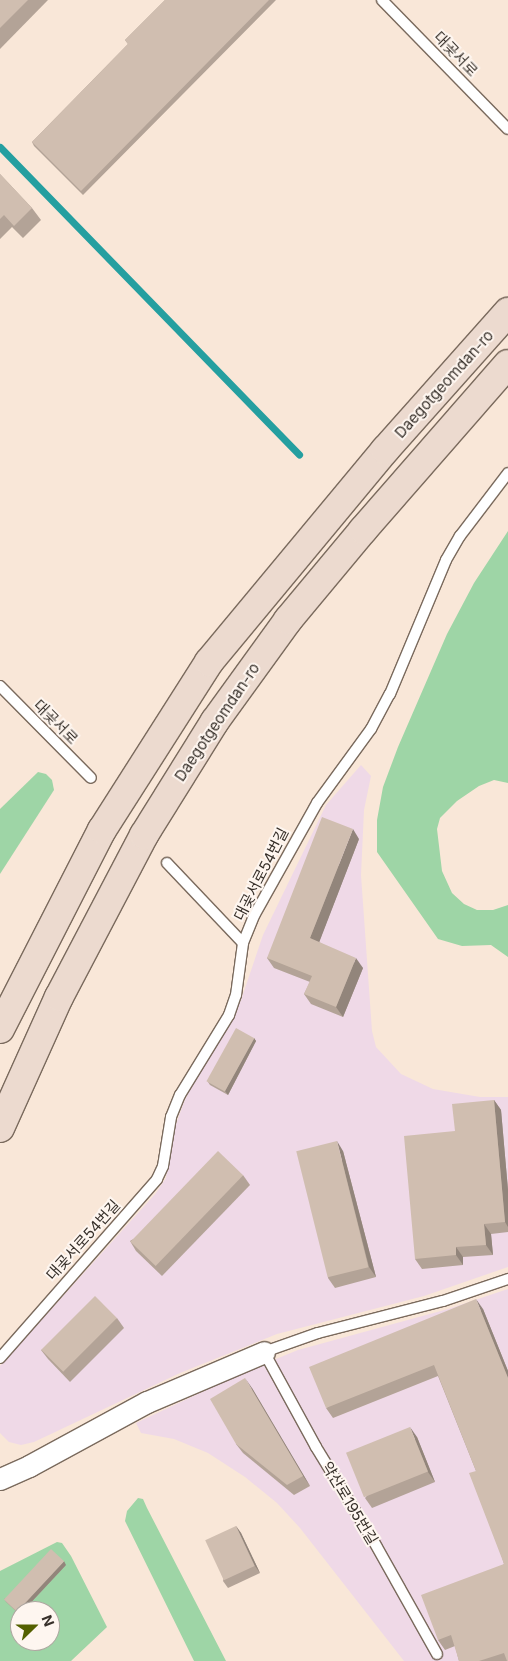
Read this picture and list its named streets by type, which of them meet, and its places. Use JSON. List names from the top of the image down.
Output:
{
  "streets": {
    "main road": ["Daegotgeomdan-ro"],
    "lane": ["대곶서로", "대곶서로54번길", "약산로195번길"]
  },
  "north": "right"
}
